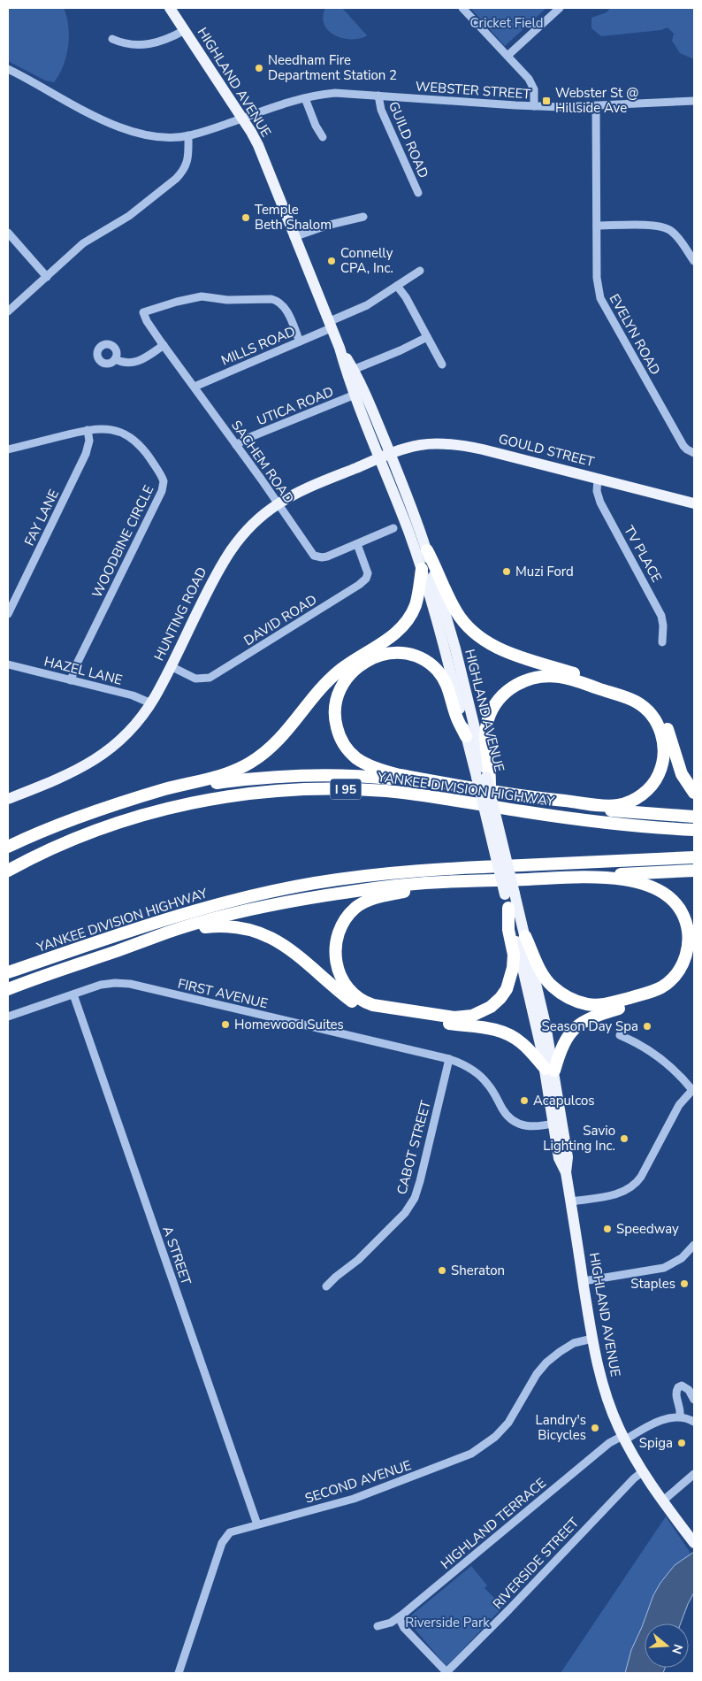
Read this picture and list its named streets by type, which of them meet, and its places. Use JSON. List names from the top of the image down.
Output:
{
  "streets": {
    "highway": ["I 95", "YANKEE DIVISION HIGHWAY"],
    "main road": ["HIGHLAND AVENUE", "GOULD STREET", "HUNTING ROAD"],
    "street": [
      "WEBSTER STREET",
      "GUILD ROAD",
      "EVELYN ROAD",
      "MILLS ROAD",
      "UTICA ROAD",
      "SACHEM ROAD",
      "FAY LANE",
      "WOODBINE CIRCLE",
      "TV PLACE",
      "DAVID ROAD",
      "HAZEL LANE",
      "FIRST AVENUE",
      "CABOT STREET",
      "A STREET",
      "SECOND AVENUE",
      "HIGHLAND TERRACE",
      "RIVERSIDE STREET"
    ]
  },
  "crossings": [
    ["HIGHLAND AVENUE", "WEBSTER STREET"],
    ["HIGHLAND AVENUE", "MILLS ROAD"],
    ["HIGHLAND AVENUE", "UTICA ROAD"],
    ["HIGHLAND AVENUE", "GOULD STREET"],
    ["HIGHLAND AVENUE", "HUNTING ROAD"],
    ["HIGHLAND AVENUE", "FIRST AVENUE"],
    ["HIGHLAND AVENUE", "SECOND AVENUE"],
    ["HIGHLAND AVENUE", "HIGHLAND TERRACE"],
    ["HIGHLAND AVENUE", "RIVERSIDE STREET"],
    ["WEBSTER STREET", "GUILD ROAD"],
    ["WEBSTER STREET", "EVELYN ROAD"],
    ["MILLS ROAD", "SACHEM ROAD"],
    ["UTICA ROAD", "SACHEM ROAD"],
    ["GOULD STREET", "TV PLACE"],
    ["GOULD STREET", "HUNTING ROAD"],
    ["SACHEM ROAD", "HUNTING ROAD"],
    ["SACHEM ROAD", "DAVID ROAD"],
    ["FAY LANE", "WOODBINE CIRCLE"],
    ["WOODBINE CIRCLE", "HAZEL LANE"],
    ["HUNTING ROAD", "DAVID ROAD"],
    ["HUNTING ROAD", "HAZEL LANE"],
    ["FIRST AVENUE", "CABOT STREET"],
    ["FIRST AVENUE", "A STREET"],
    ["A STREET", "SECOND AVENUE"],
    ["HIGHLAND TERRACE", "RIVERSIDE STREET"]
  ],
  "parks": ["Cricket Field", "Riverside Park"],
  "places": {
    "other": [
      "Needham Fire Department Station 2",
      "Temple Beth Shalom",
      "Connelly CPA, Inc.",
      "Muzi Ford",
      "Homewood Suites",
      "Season Day Spa",
      "Acapulcos",
      "Savio Lighting Inc.",
      "Speedway",
      "Sheraton",
      "Staples",
      "Landry's Bicycles",
      "Spiga"
    ],
    "transit": ["Webster St @ Hillside Ave"]
  },
  "north": "right"
}
